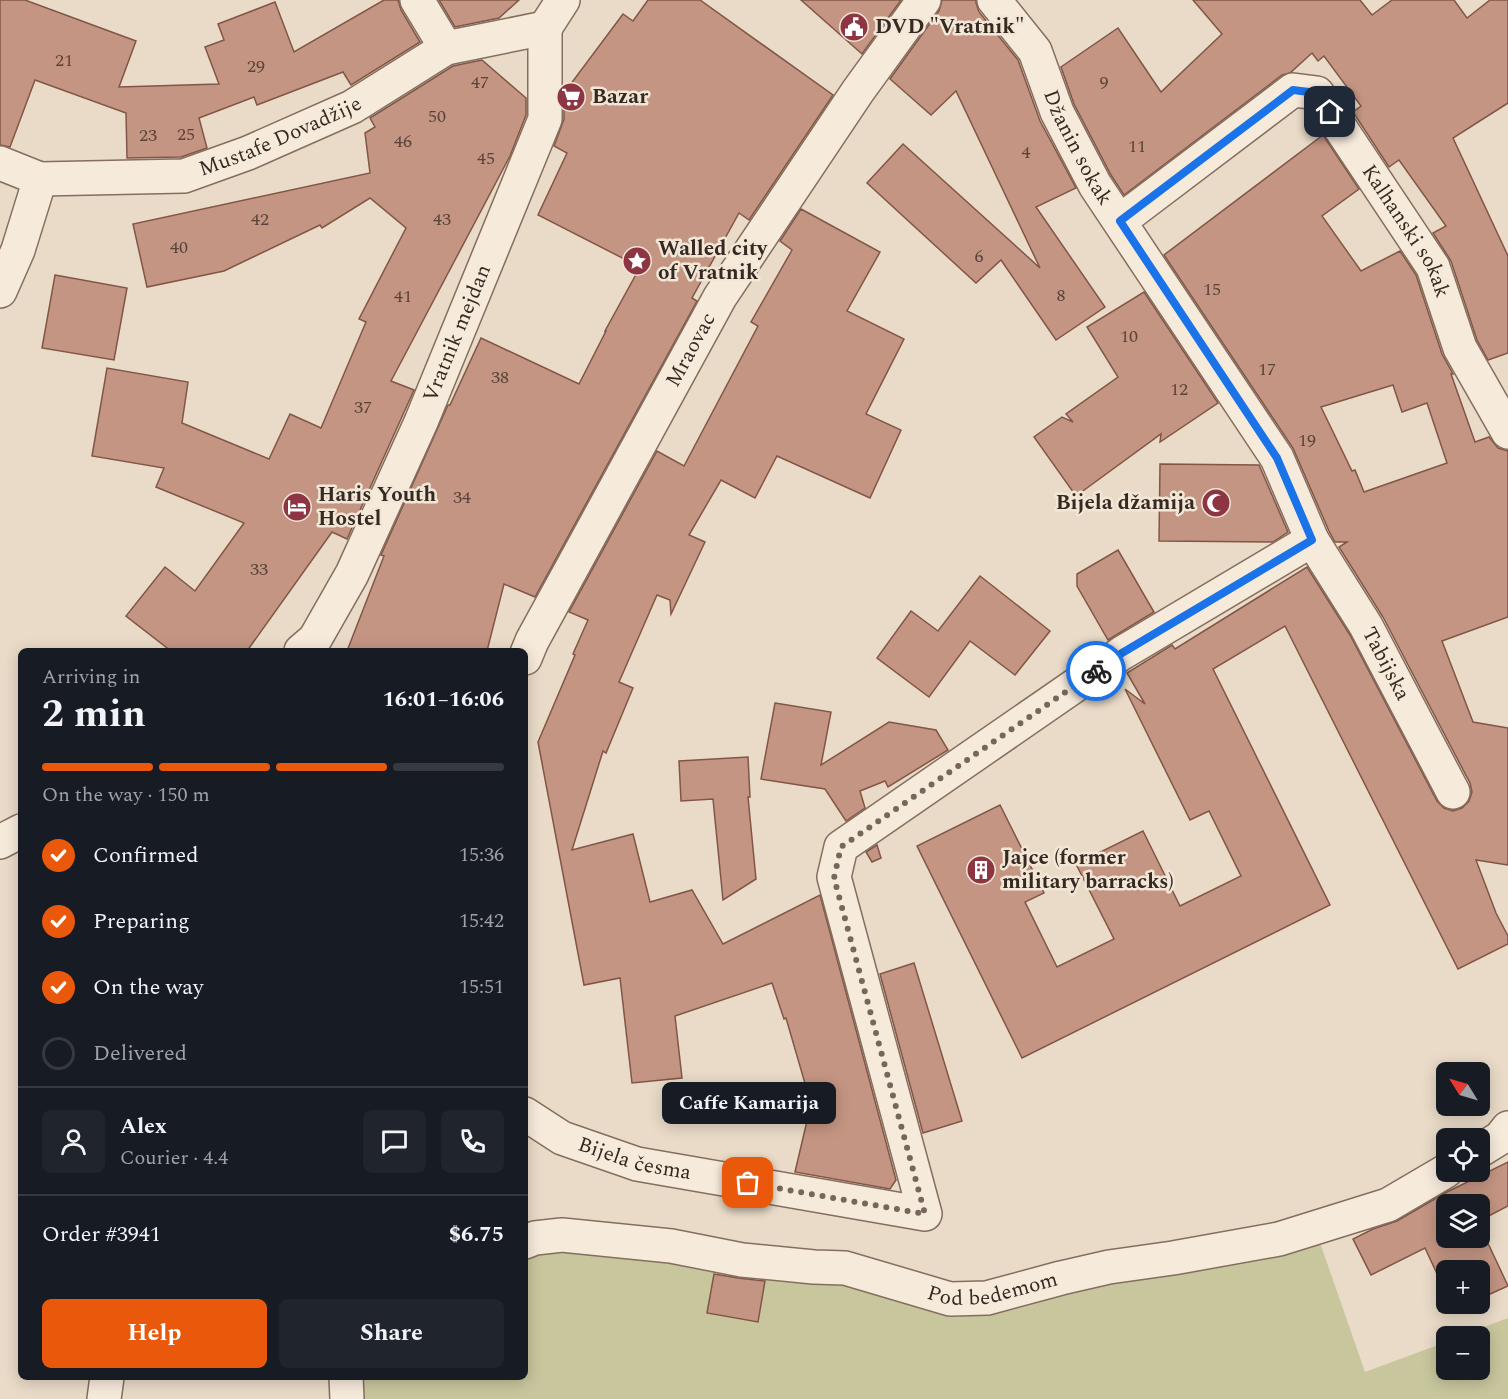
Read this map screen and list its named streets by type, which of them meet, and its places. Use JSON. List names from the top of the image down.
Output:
{
  "streets": {
    "street": [
      "Mustafe Dovadžije",
      "Džanin sokak",
      "Kalhanski sokak",
      "Vratnik mejdan",
      "Mraovac",
      "Tabijska",
      "Bijela česma",
      "Pod bedemom"
    ]
  },
  "crossings": [
    ["Mustafe Dovadžije", "Vratnik mejdan"],
    ["Džanin sokak", "Kalhanski sokak"],
    ["Džanin sokak", "Tabijska"],
    ["Džanin sokak", "Bijela česma"],
    ["Tabijska", "Bijela česma"]
  ],
  "places": {
    "public building": ["DVD \"Vratnik\""],
    "supermarket": ["Bazar"],
    "place": ["Walled city of Vratnik"],
    "mosque": ["Bijela džamija"],
    "hotel": ["Haris Youth Hostel"],
    "building": ["Jajce (former military barracks)"],
    "other": ["Caffe Kamarija"]
  },
  "house_numbers": [
    "21",
    "29",
    "47",
    "9",
    "50",
    "25",
    "23",
    "46",
    "11",
    "4",
    "45",
    "42",
    "43",
    "40",
    "6",
    "15",
    "8",
    "41",
    "10",
    "17",
    "38",
    "12",
    "37",
    "19",
    "34",
    "33"
  ],
  "north": "top left",
  "page": {
    "heading": ["2 min", "Arriving in", "16:01–16:06"],
    "panel": [
      "Alex",
      "Courier · 4.4",
      "Order #3941",
      "$6.75"
    ],
    "bar": "On the way · 150 m",
    "list": [
      ["Confirmed", "15:36"],
      ["Preparing", "15:42"],
      ["On the way", "15:51"],
      "Delivered"
    ],
    "map_buttons": ["+", "−"],
    "bubble": "Caffe Kamarija",
    "buttons": ["Help", "Share"]
  }
}
